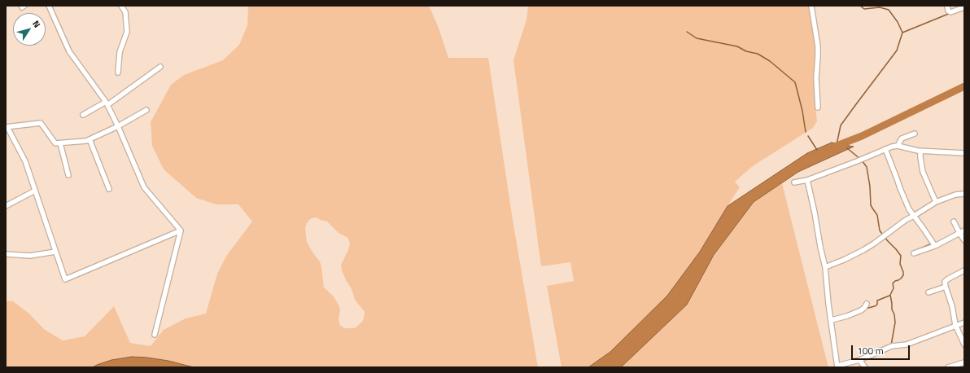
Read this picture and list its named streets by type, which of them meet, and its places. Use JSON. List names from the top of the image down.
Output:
{
  "scale_bar": "100 m",
  "north": "top right"
}
